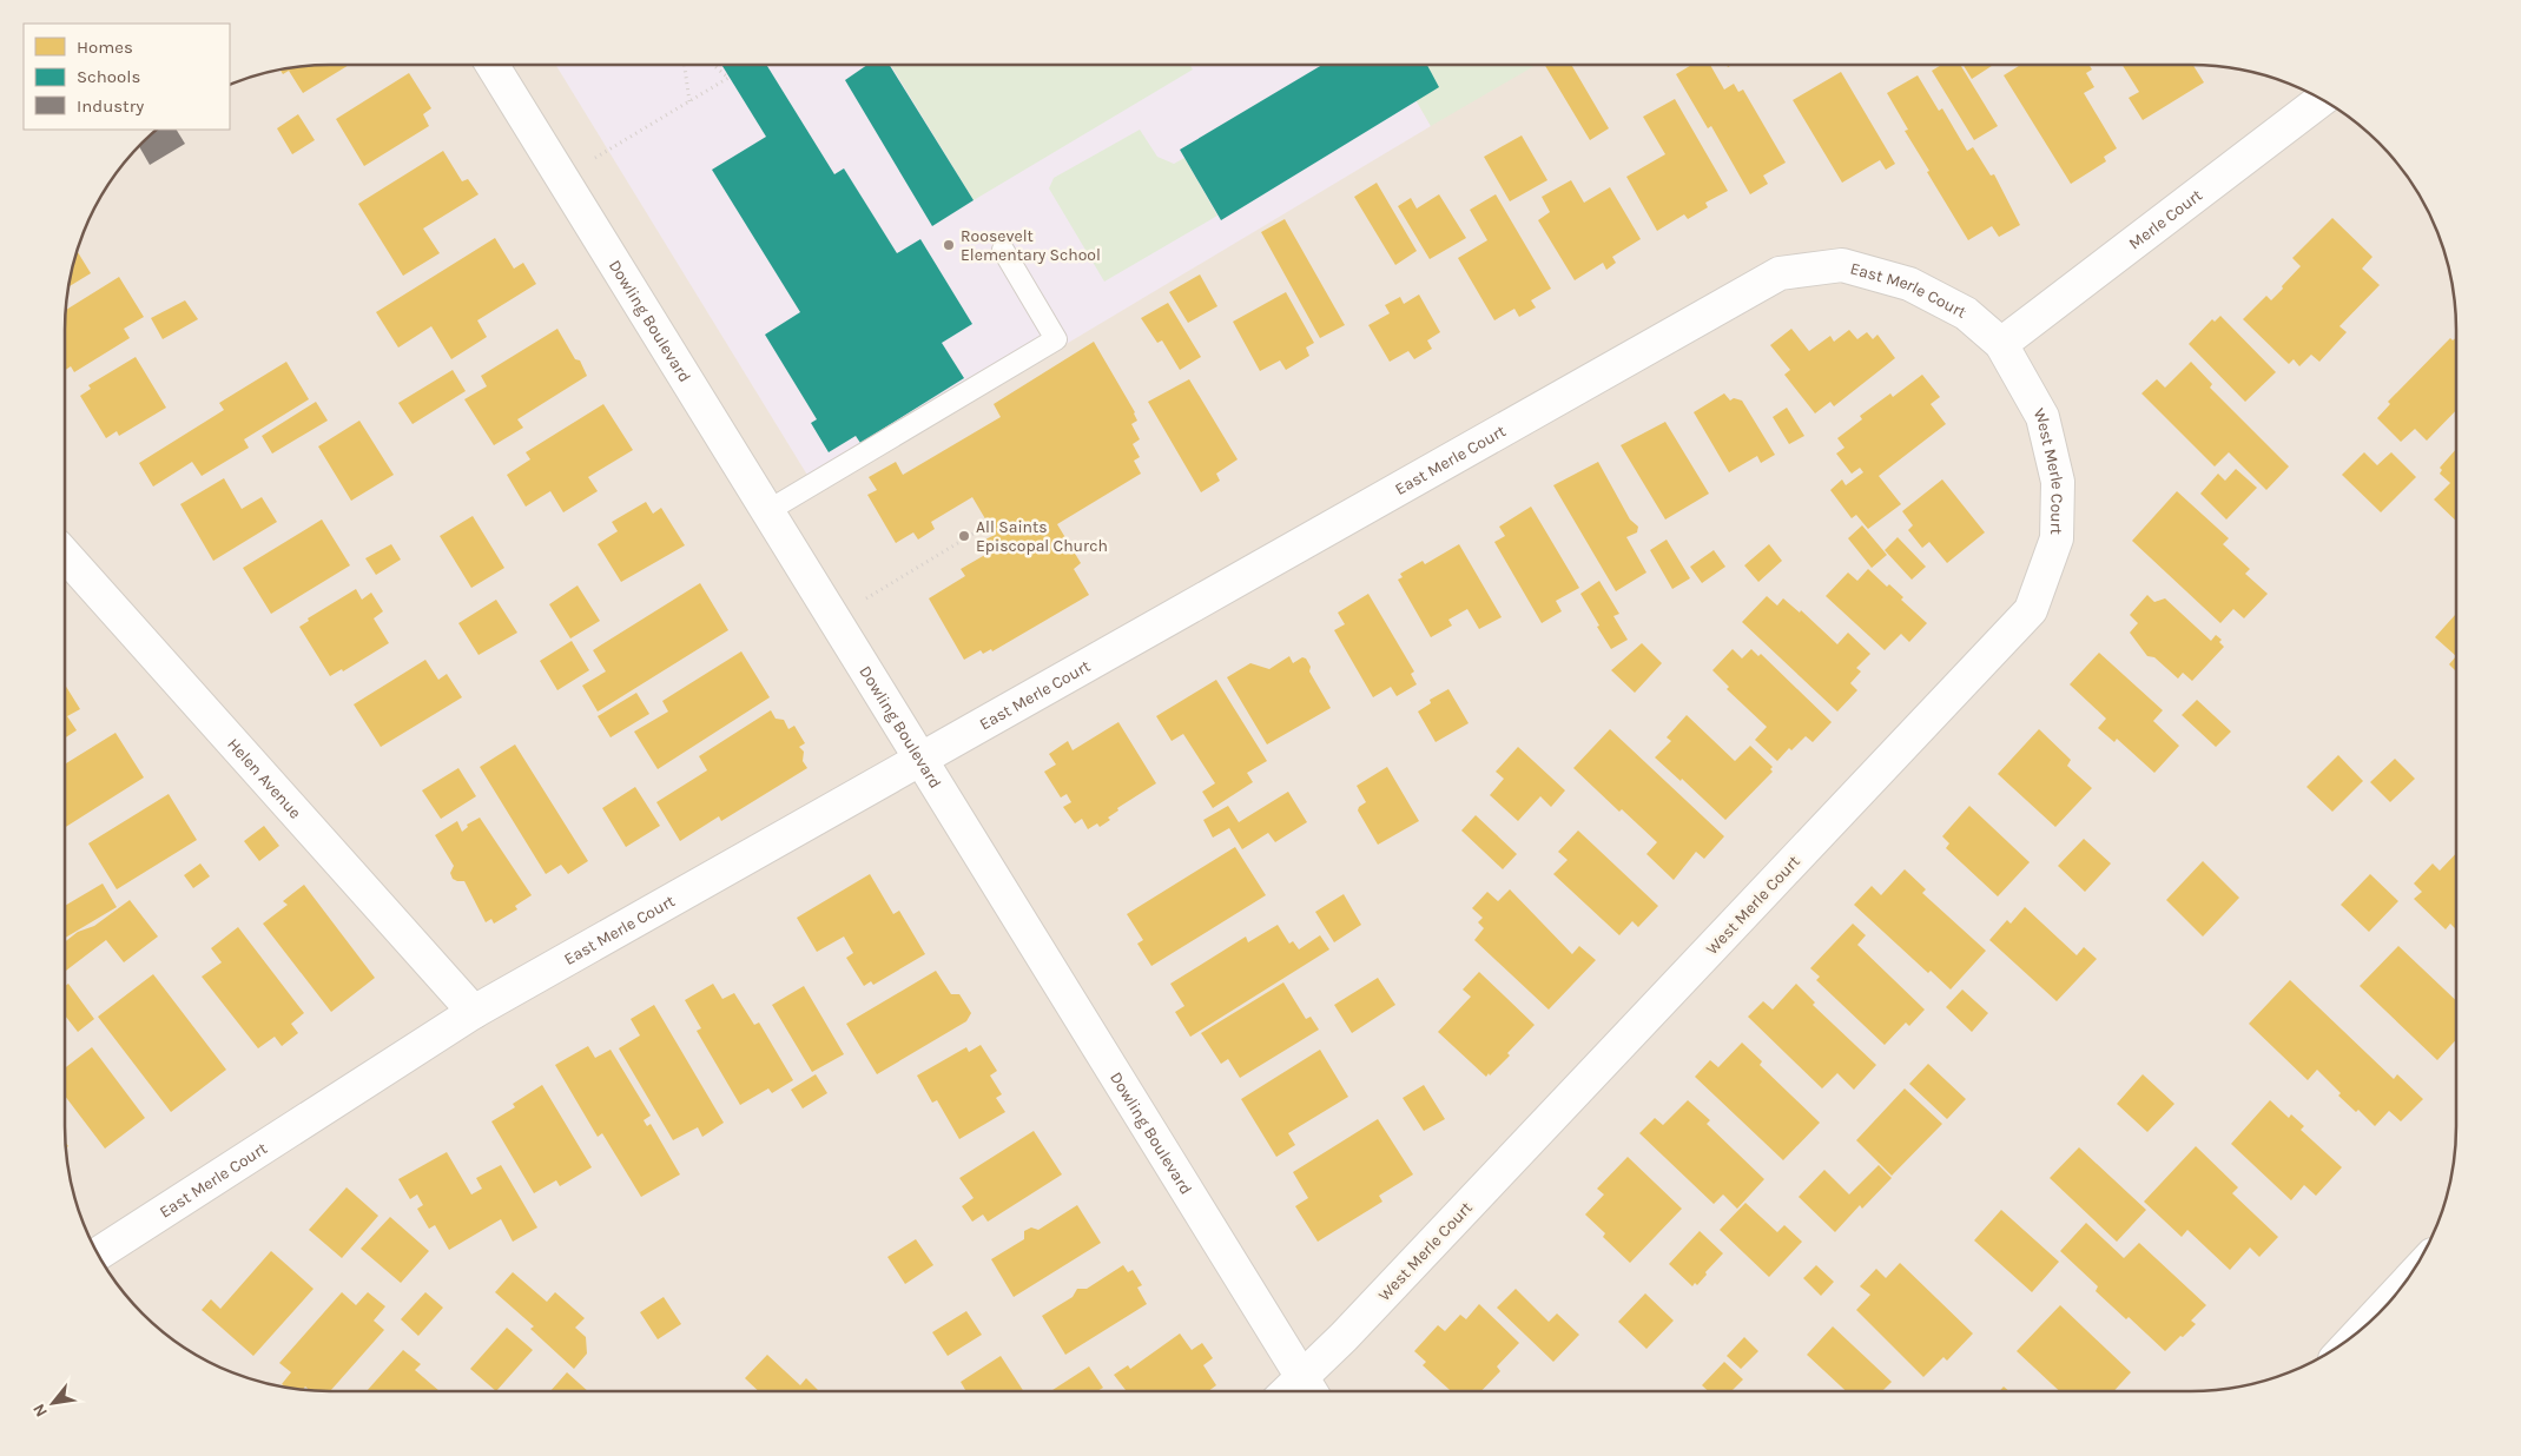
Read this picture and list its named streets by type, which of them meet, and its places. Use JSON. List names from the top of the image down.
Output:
{
  "streets": {
    "street": [
      "Merle Court",
      "East Merle Court",
      "Dowling Boulevard",
      "West Merle Court",
      "Helen Avenue"
    ]
  },
  "crossings": [
    ["Merle Court", "East Merle Court"],
    ["Merle Court", "West Merle Court"],
    ["East Merle Court", "Dowling Boulevard"],
    ["East Merle Court", "West Merle Court"],
    ["East Merle Court", "Helen Avenue"],
    ["Dowling Boulevard", "West Merle Court"]
  ],
  "places": ["Roosevelt Elementary School", "All Saints Episcopal Church"],
  "legend": ["Homes", "Schools", "Industry"],
  "north": "bottom left"
}
